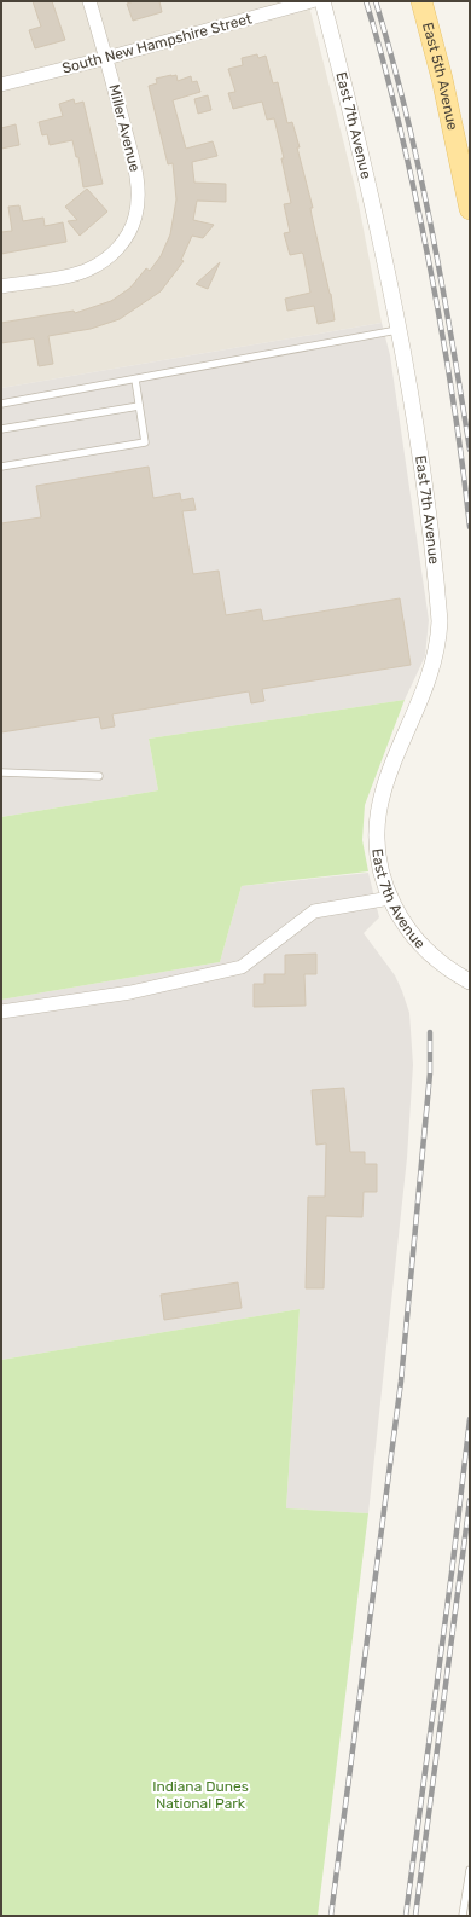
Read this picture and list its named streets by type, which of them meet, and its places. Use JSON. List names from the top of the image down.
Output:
{
  "streets": {
    "main road": ["East 5th Avenue"],
    "street": ["South New Hampshire Street", "East 7th Avenue", "Miller Avenue"]
  },
  "crossings": [
    ["South New Hampshire Street", "Miller Avenue"]
  ],
  "parks": ["Indiana Dunes National Park"]
}
